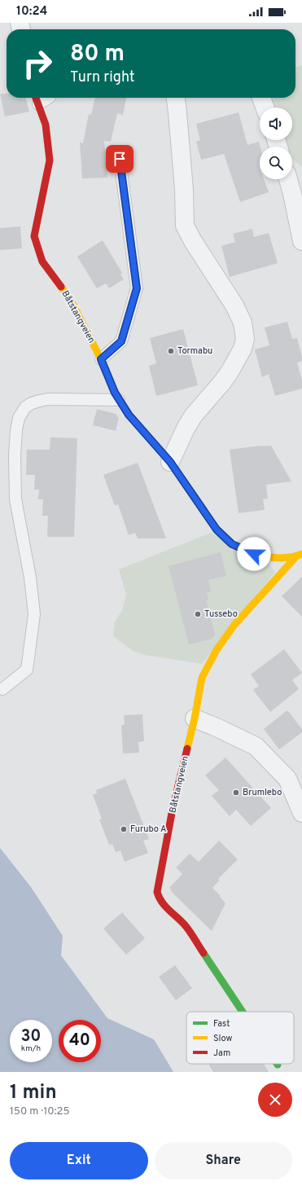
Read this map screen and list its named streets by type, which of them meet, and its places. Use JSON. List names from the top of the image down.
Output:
{
  "streets": {
    "street": ["Båtstangveien"]
  },
  "places": [
    "Tormabu",
    "Tussebo",
    "Brumlebo",
    "Furubo A"
  ],
  "legend": ["Fast", "Slow", "Jam"],
  "page": {
    "status": "10:24",
    "turn": ["80 m", "Turn right"],
    "speed": "30 km/h",
    "limit": "40",
    "heading": ["1 min", "150 m · 10:25"],
    "buttons": ["Exit", "Share"]
  }
}
